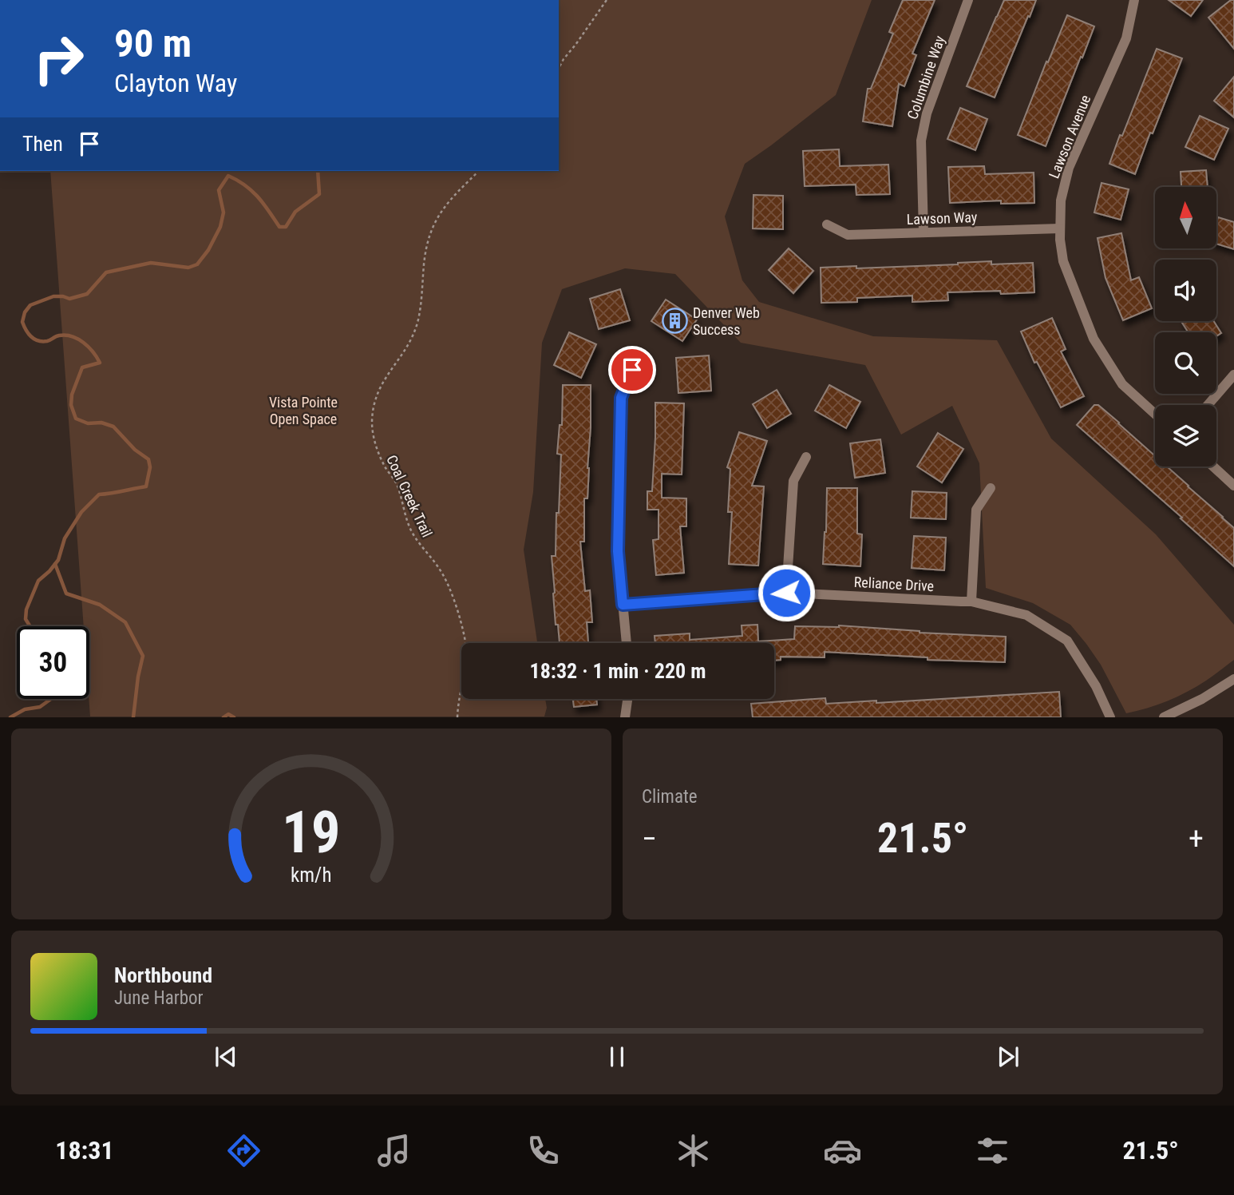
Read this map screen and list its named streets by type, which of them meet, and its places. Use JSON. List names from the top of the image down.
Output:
{
  "streets": {
    "street": [
      "Columbine Way",
      "Lawson Avenue",
      "Lawson Way",
      "Reliance Drive"
    ],
    "path": ["Coal Creek Trail"]
  },
  "crossings": [
    ["Columbine Way", "Lawson Way"],
    ["Lawson Avenue", "Lawson Way"]
  ],
  "parks": ["Vista Pointe Open Space"],
  "places": {
    "building": ["Denver Web Success"]
  },
  "north": "top",
  "page": {
    "turn": ["90 m", "Clayton Way"],
    "then": "Then",
    "limit": "30",
    "trip": "18:32 · 1 min · 220 m",
    "tile": "Climate",
    "heat": ["−", "21.5°", "+"],
    "song": ["Northbound", "June Harbor"],
    "tabs": ["18:31", "21.5°"],
    "gauge": ["19", "km/h"]
  }
}
